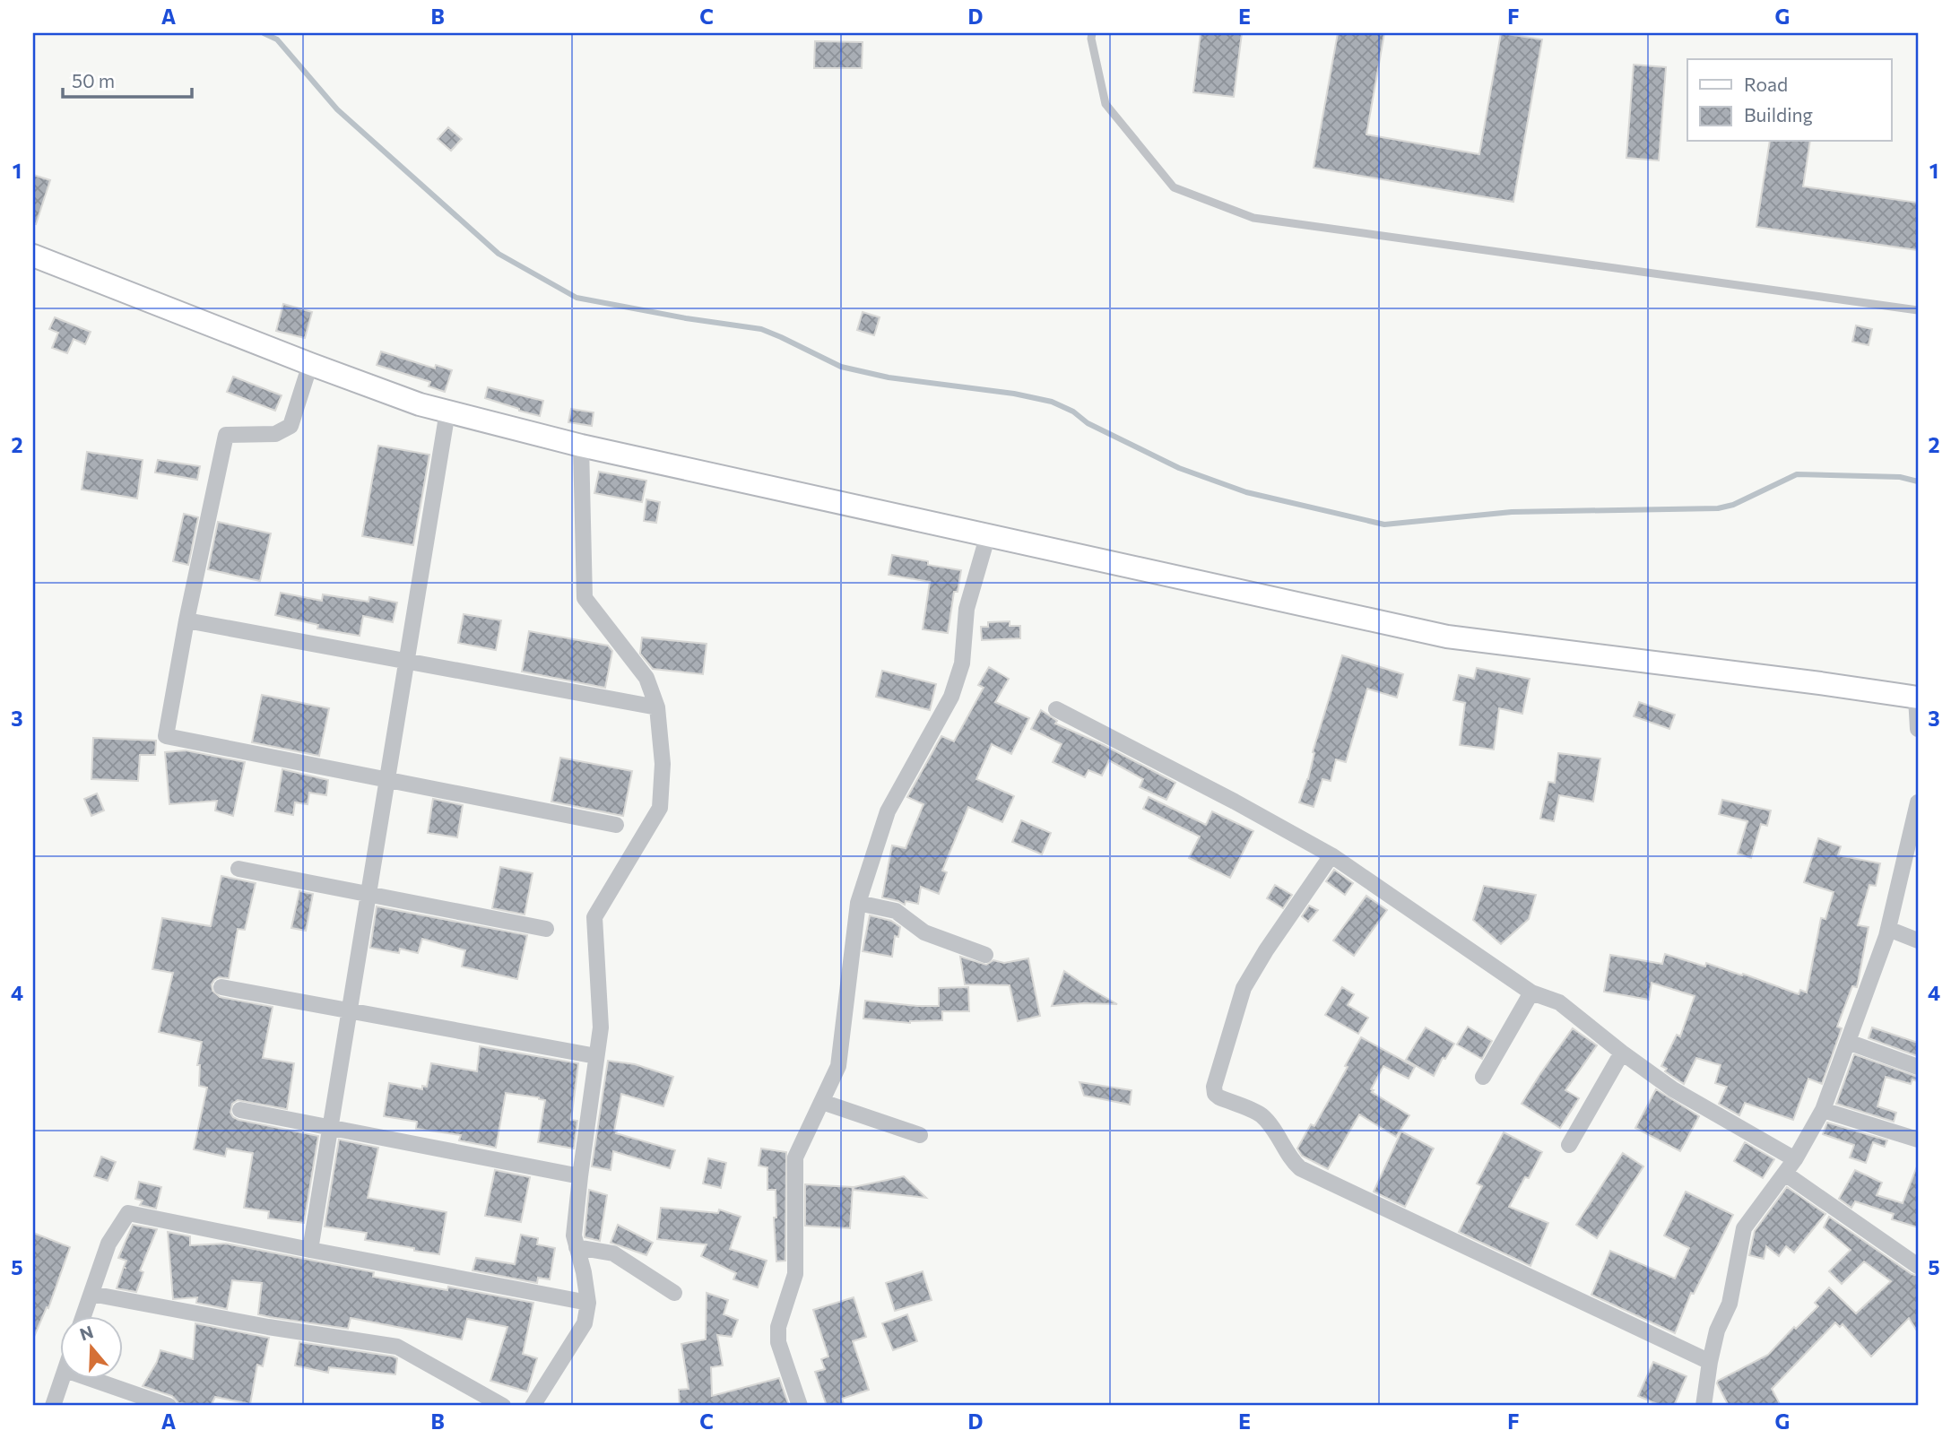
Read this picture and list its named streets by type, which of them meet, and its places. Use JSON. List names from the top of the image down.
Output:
{
  "legend": ["Road", "Building"],
  "scale_bar": "50 m",
  "north": "top",
  "grid": {
    "columns": [
      "A",
      "B",
      "C",
      "D",
      "E",
      "F",
      "G"
    ],
    "rows": [
      "1",
      "2",
      "3",
      "4",
      "5"
    ]
  }
}
